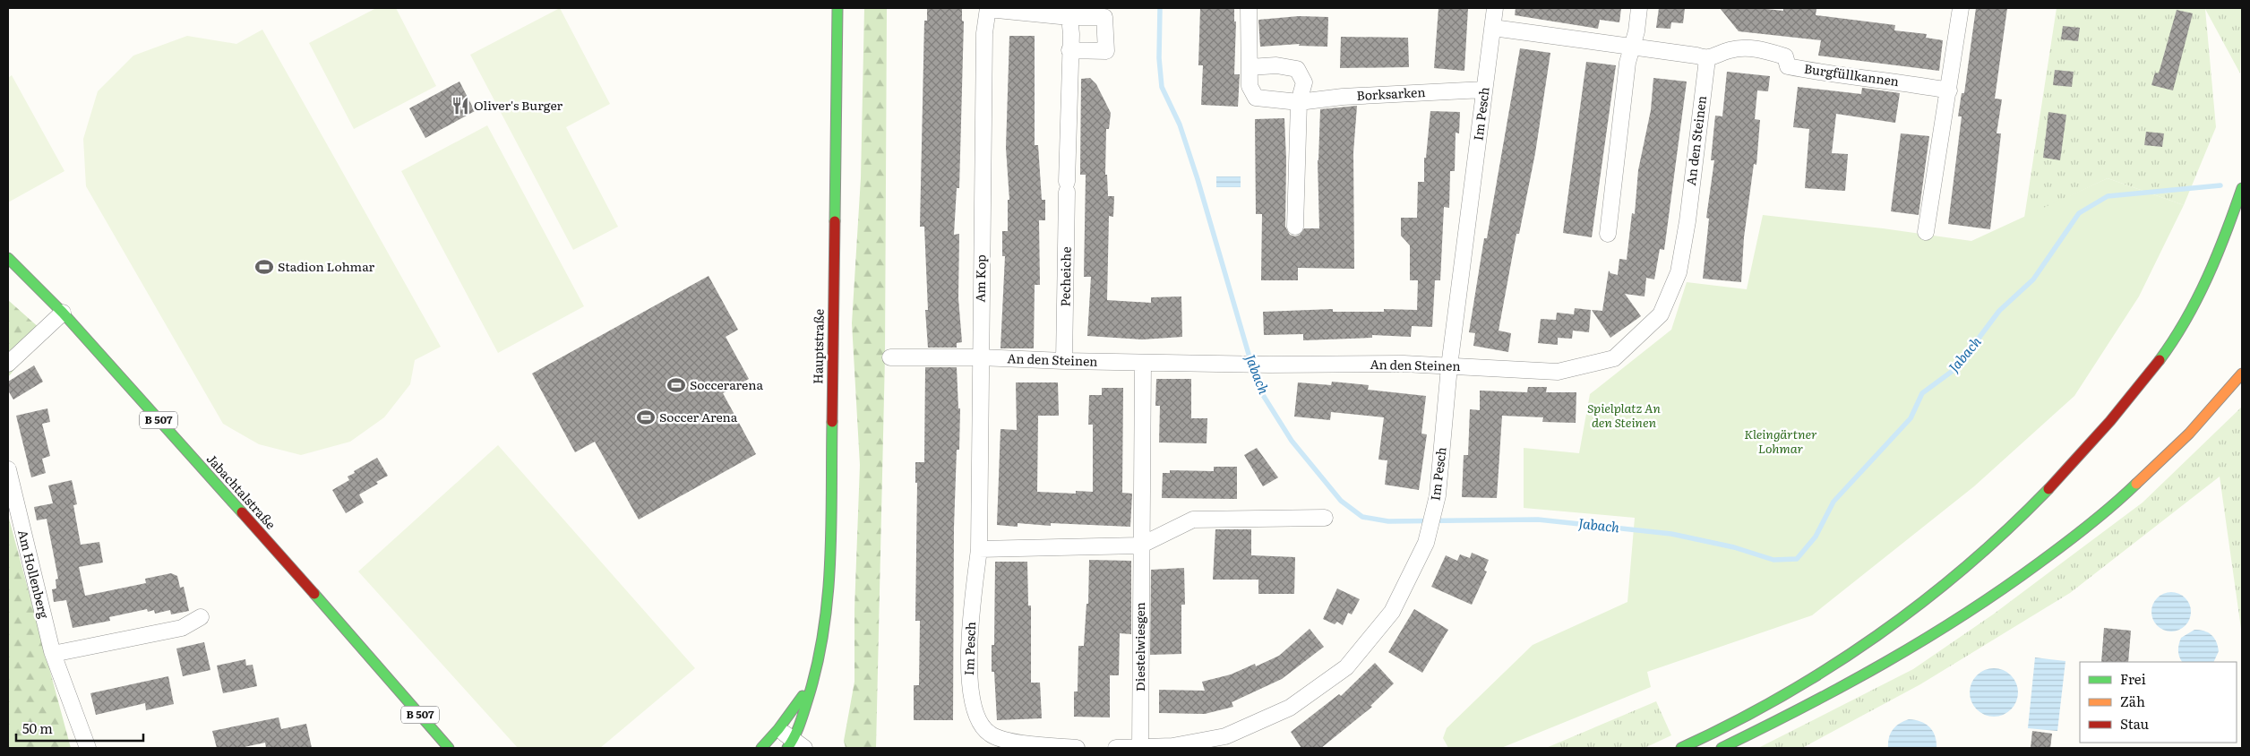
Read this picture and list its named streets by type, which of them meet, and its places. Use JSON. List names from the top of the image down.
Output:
{
  "streets": {
    "main road": ["Hauptstraße", "B 507", "Jabachtalstraße"],
    "street": [
      "Burgfüllkannen",
      "Borksarken",
      "Im Pesch",
      "An den Steinen",
      "Pecheiche",
      "Am Kop",
      "Am Hollenberg",
      "Diestelwiesgen"
    ]
  },
  "crossings": [
    ["Burgfüllkannen", "An den Steinen"],
    ["Borksarken", "Im Pesch"],
    ["Im Pesch", "An den Steinen"],
    ["Im Pesch", "Am Kop"],
    ["Im Pesch", "Diestelwiesgen"],
    ["An den Steinen", "Pecheiche"],
    ["An den Steinen", "Am Kop"],
    ["An den Steinen", "Diestelwiesgen"]
  ],
  "water": ["Jabach"],
  "parks": ["Spielplatz An den Steinen", "Kleingärtner Lohmar"],
  "places": {
    "restaurant": ["Oliver's Burger"],
    "sports": ["Stadion Lohmar", "Soccerarena", "Soccer Arena"]
  },
  "legend": ["Frei", "Zäh", "Stau"],
  "scale_bar": "50 m"
}
